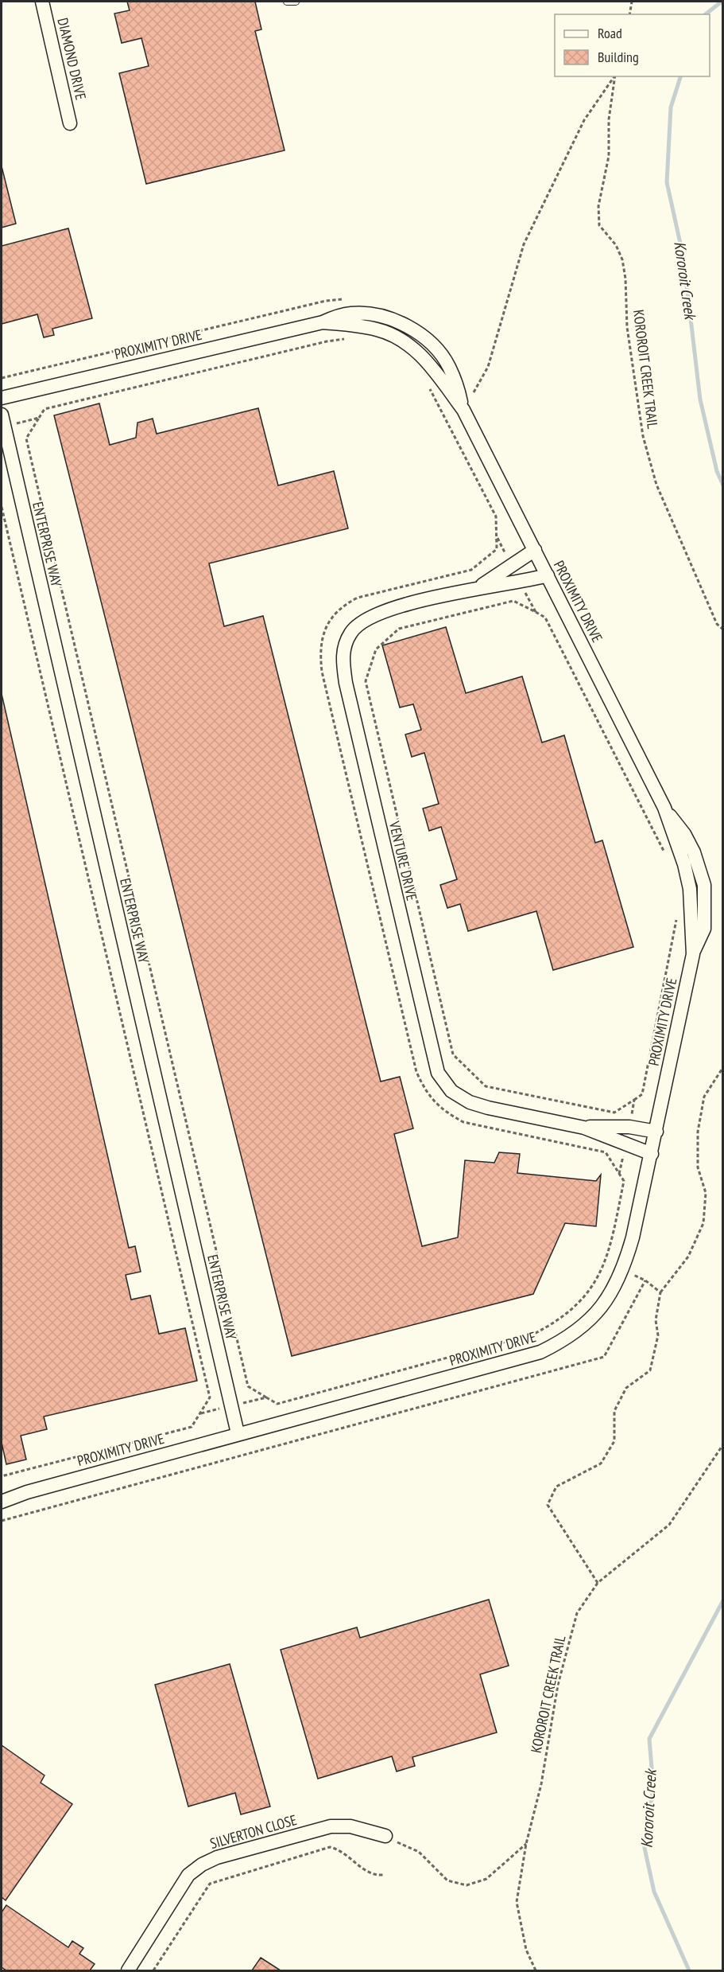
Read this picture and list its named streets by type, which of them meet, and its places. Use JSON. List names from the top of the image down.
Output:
{
  "streets": {
    "street": [
      "DIAMOND DRIVE",
      "PROXIMITY DRIVE",
      "ENTERPRISE WAY",
      "VENTURE DRIVE",
      "SILVERTON CLOSE"
    ],
    "path": ["KOROROIT CREEK TRAIL"]
  },
  "crossings": [
    ["PROXIMITY DRIVE", "ENTERPRISE WAY"],
    ["PROXIMITY DRIVE", "VENTURE DRIVE"]
  ],
  "water": ["Kororoit Creek"],
  "legend": ["Road", "Building"]
}
